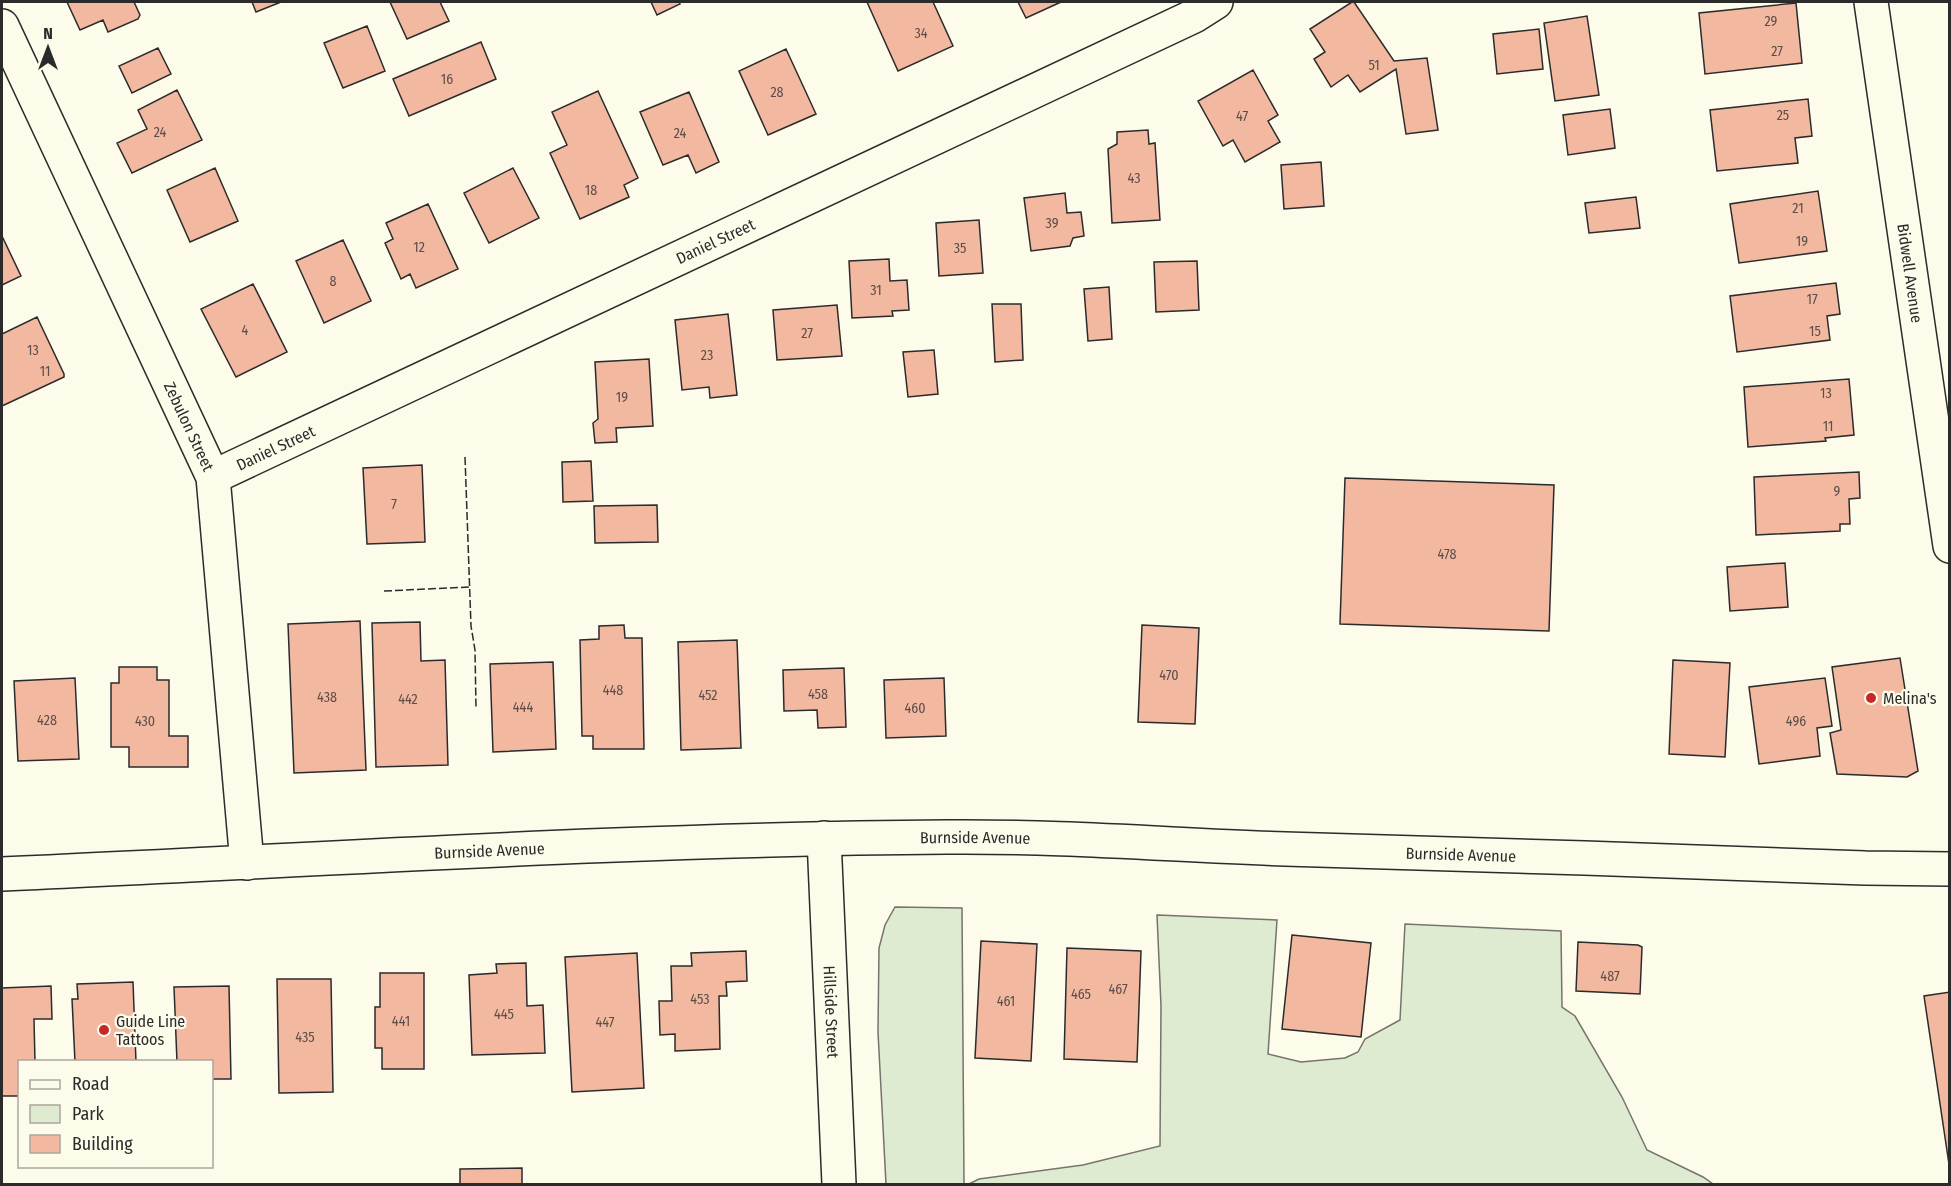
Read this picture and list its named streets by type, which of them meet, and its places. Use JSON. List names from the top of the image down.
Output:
{
  "streets": {
    "street": [
      "Daniel Street",
      "Bidwell Avenue",
      "Zebulon Street",
      "Burnside Avenue",
      "Hillside Street"
    ]
  },
  "crossings": [
    ["Daniel Street", "Zebulon Street"],
    ["Zebulon Street", "Burnside Avenue"],
    ["Burnside Avenue", "Hillside Street"]
  ],
  "places": ["Melina's", "Guide Line Tattoos"],
  "house_numbers": [
    "29",
    "34",
    "27",
    "51",
    "16",
    "28",
    "25",
    "47",
    "24",
    "24",
    "43",
    "18",
    "21",
    "39",
    "19",
    "12",
    "35",
    "8",
    "31",
    "17",
    "4",
    "15",
    "27",
    "13",
    "23",
    "11",
    "13",
    "19",
    "11",
    "9",
    "7",
    "478",
    "470",
    "448",
    "458",
    "452",
    "438",
    "442",
    "444",
    "460",
    "428",
    "430",
    "496",
    "487",
    "467",
    "465",
    "453",
    "461",
    "445",
    "441",
    "447",
    "435"
  ],
  "legend": ["Road", "Park", "Building"],
  "north": "top"
}
